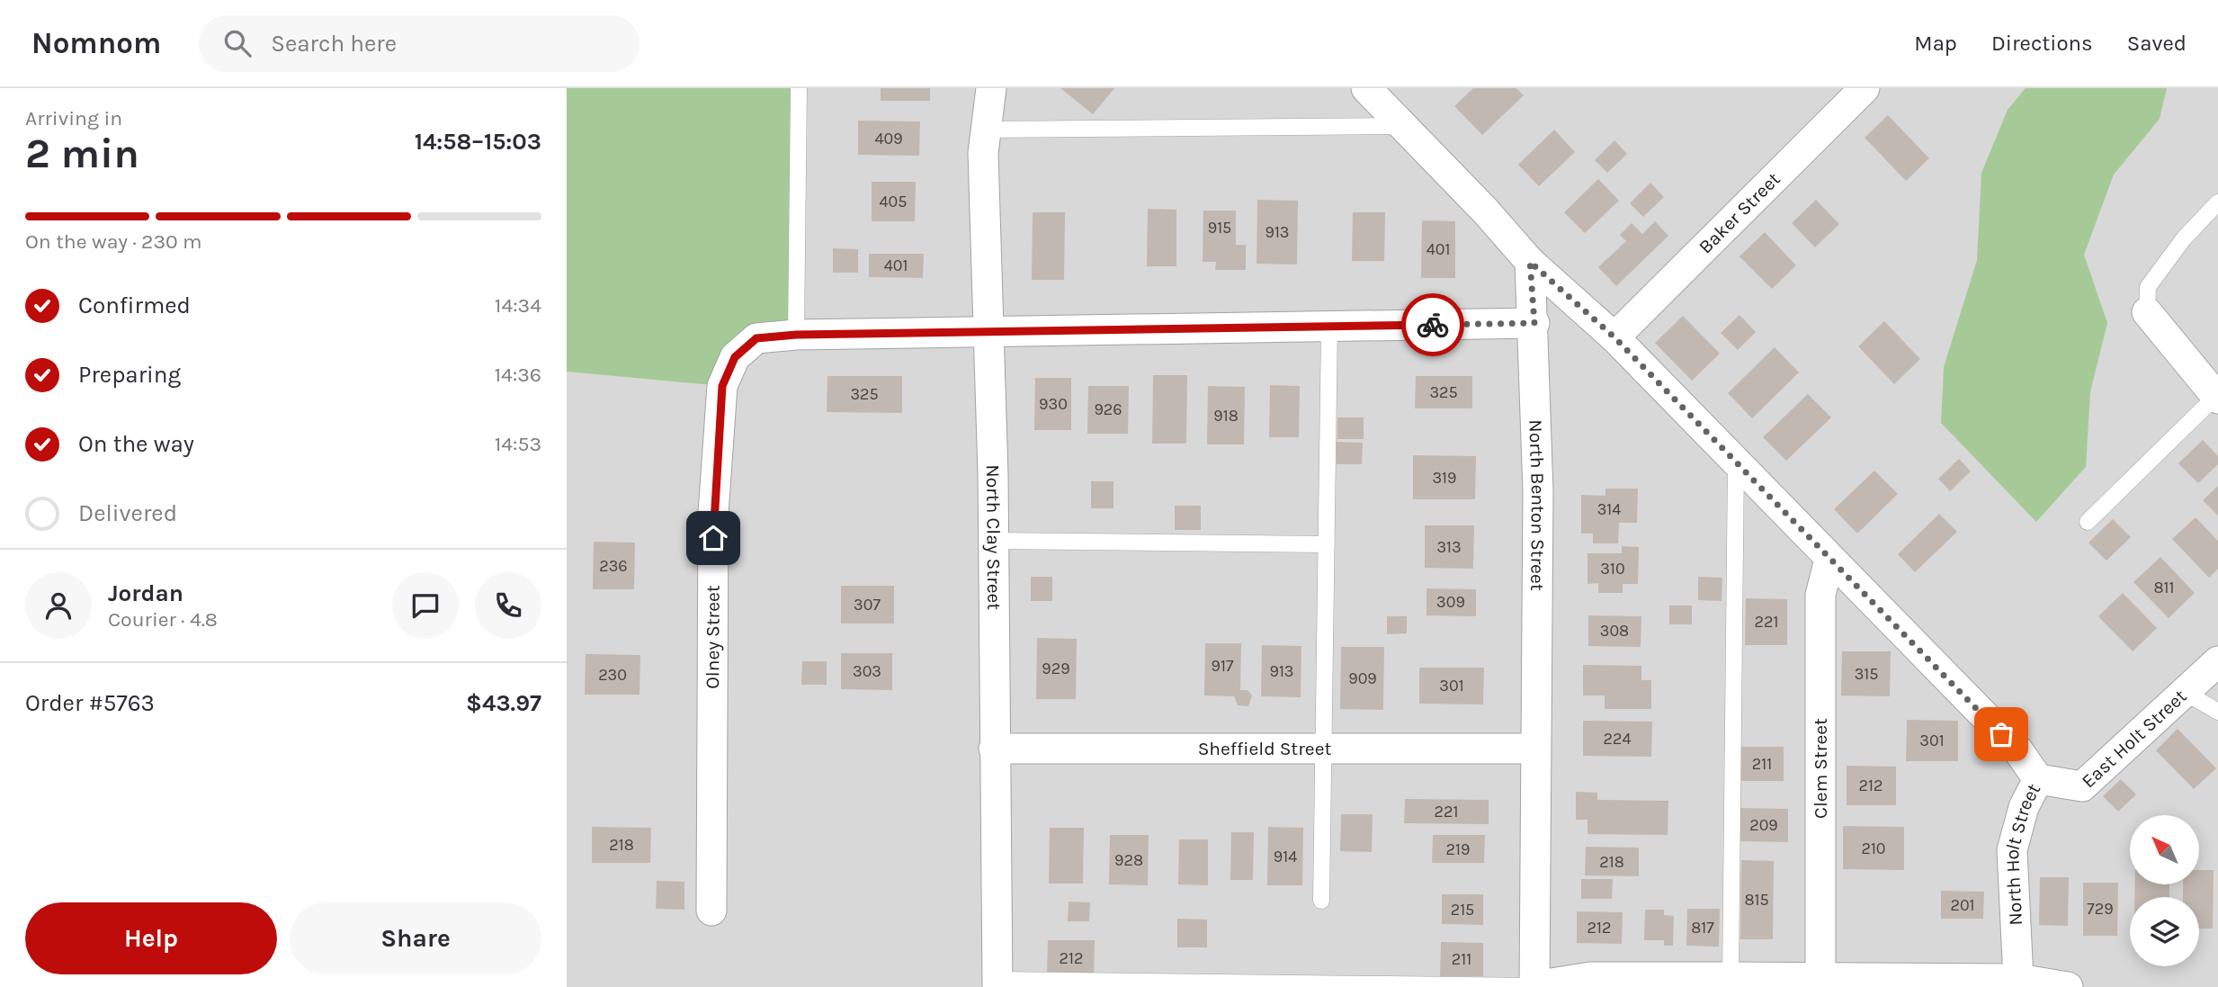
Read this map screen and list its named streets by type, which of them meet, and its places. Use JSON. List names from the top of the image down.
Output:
{
  "streets": {
    "street": [
      "Baker Street",
      "North Benton Street",
      "North Clay Street",
      "Olney Street",
      "East Holt Street",
      "Sheffield Street",
      "Clem Street",
      "North Holt Street"
    ]
  },
  "crossings": [
    ["Baker Street", "North Holt Street"],
    ["North Benton Street", "Olney Street"],
    ["North Benton Street", "Sheffield Street"],
    ["North Benton Street", "North Holt Street"],
    ["North Clay Street", "Olney Street"],
    ["North Clay Street", "Sheffield Street"],
    ["East Holt Street", "North Holt Street"],
    ["Clem Street", "North Holt Street"]
  ],
  "house_numbers": [
    "409",
    "405",
    "915",
    "913",
    "401",
    "401",
    "325",
    "325",
    "930",
    "926",
    "918",
    "319",
    "314",
    "313",
    "236",
    "310",
    "811",
    "309",
    "307",
    "221",
    "308",
    "917",
    "929",
    "303",
    "913",
    "315",
    "230",
    "909",
    "301",
    "224",
    "301",
    "211",
    "212",
    "221",
    "209",
    "218",
    "210",
    "219",
    "914",
    "928",
    "218",
    "815",
    "201",
    "729",
    "215",
    "212",
    "817",
    "212",
    "211"
  ],
  "north": "top left",
  "page": {
    "header": "Nomnom",
    "search": "Search here",
    "nav": ["Map", "Directions", "Saved"],
    "heading": ["2 min", "Arriving in", "14:58–15:03"],
    "panel": [
      "Jordan",
      "Courier · 4.8",
      "Order #5763",
      "$43.97"
    ],
    "bar": "On the way · 230 m",
    "list": [
      ["Confirmed", "14:34"],
      ["Preparing", "14:36"],
      ["On the way", "14:53"],
      "Delivered"
    ],
    "buttons": ["Help", "Share"]
  }
}
